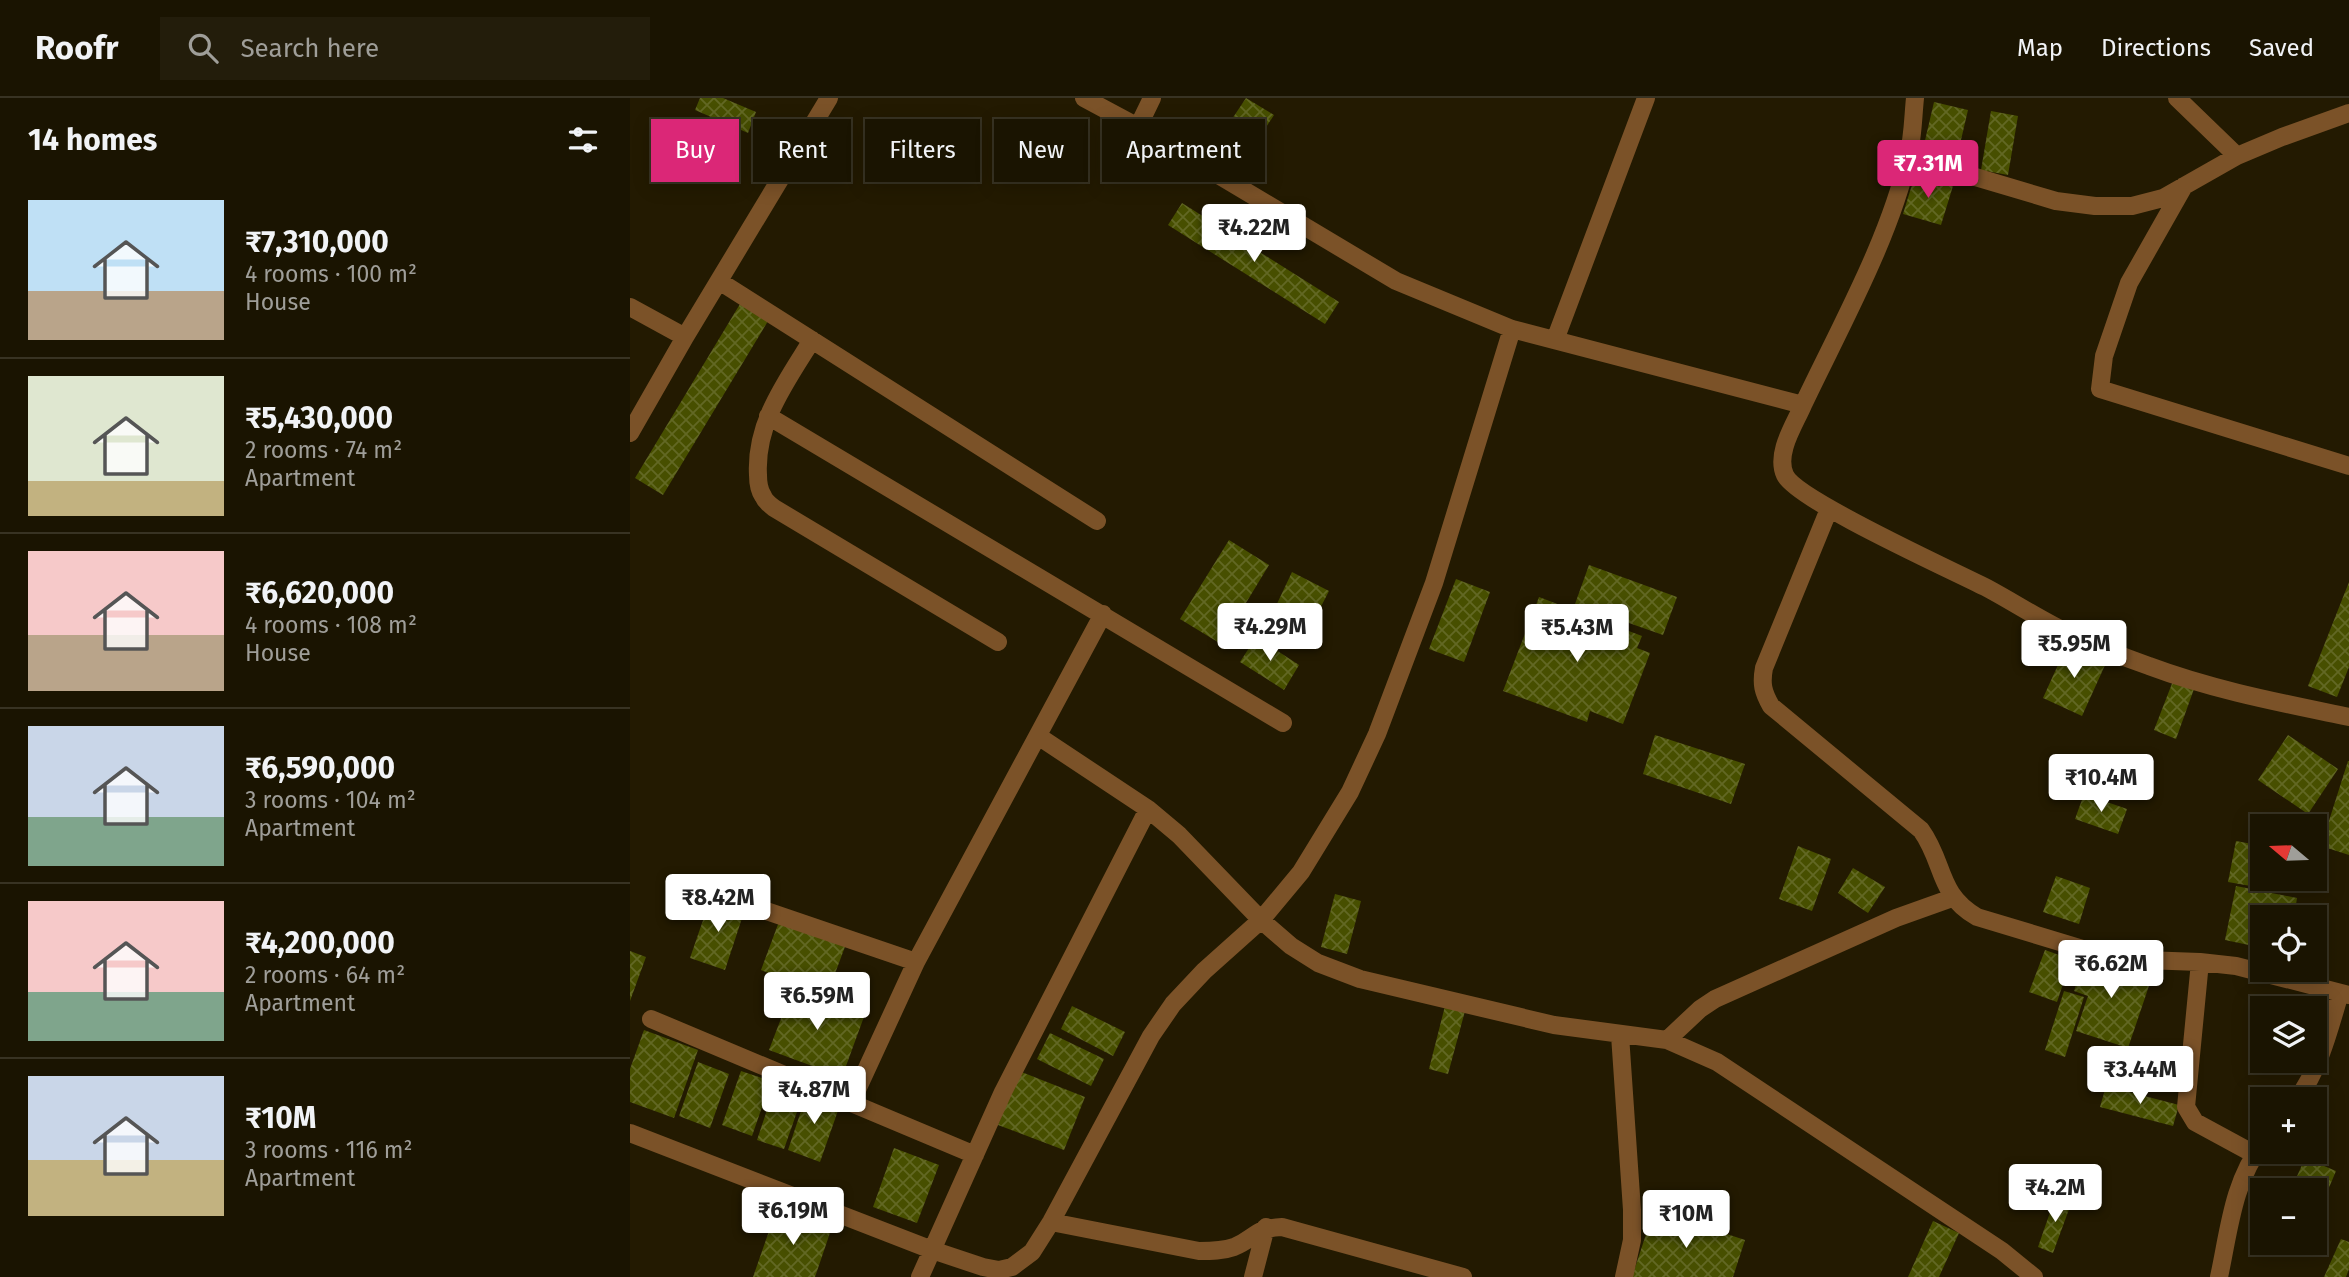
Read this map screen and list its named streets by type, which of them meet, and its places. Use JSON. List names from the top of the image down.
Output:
{
  "north": "left",
  "page": {
    "header": "Roofr",
    "search": "Search here",
    "nav": ["Map", "Directions", "Saved"],
    "heading": "14 homes",
    "chip": [
      "Buy",
      "Rent",
      "Filters",
      "New",
      "Apartment"
    ],
    "price": [
      "₹7.31M",
      "₹4.22M",
      "₹4.29M",
      "₹5.43M",
      "₹5.95M",
      "₹10.4M",
      "₹8.42M",
      "₹6.62M",
      "₹6.59M",
      "₹3.44M",
      "₹4.87M",
      "₹4.2M",
      "₹6.19M",
      "₹10M"
    ],
    "list": [
      {
        "name": "₹7,310,000",
        "note": "4 rooms · 100 m² · House"
      },
      {
        "name": "₹5,430,000",
        "note": "2 rooms · 74 m² · Apartment"
      },
      {
        "name": "₹6,620,000",
        "note": "4 rooms · 108 m² · House"
      },
      {
        "name": "₹6,590,000",
        "note": "3 rooms · 104 m² · Apartment"
      },
      {
        "name": "₹4,200,000",
        "note": "2 rooms · 64 m² · Apartment"
      },
      {
        "name": "₹10M",
        "note": "3 rooms · 116 m² · Apartment"
      }
    ],
    "map_buttons": ["+", "−"]
  }
}
